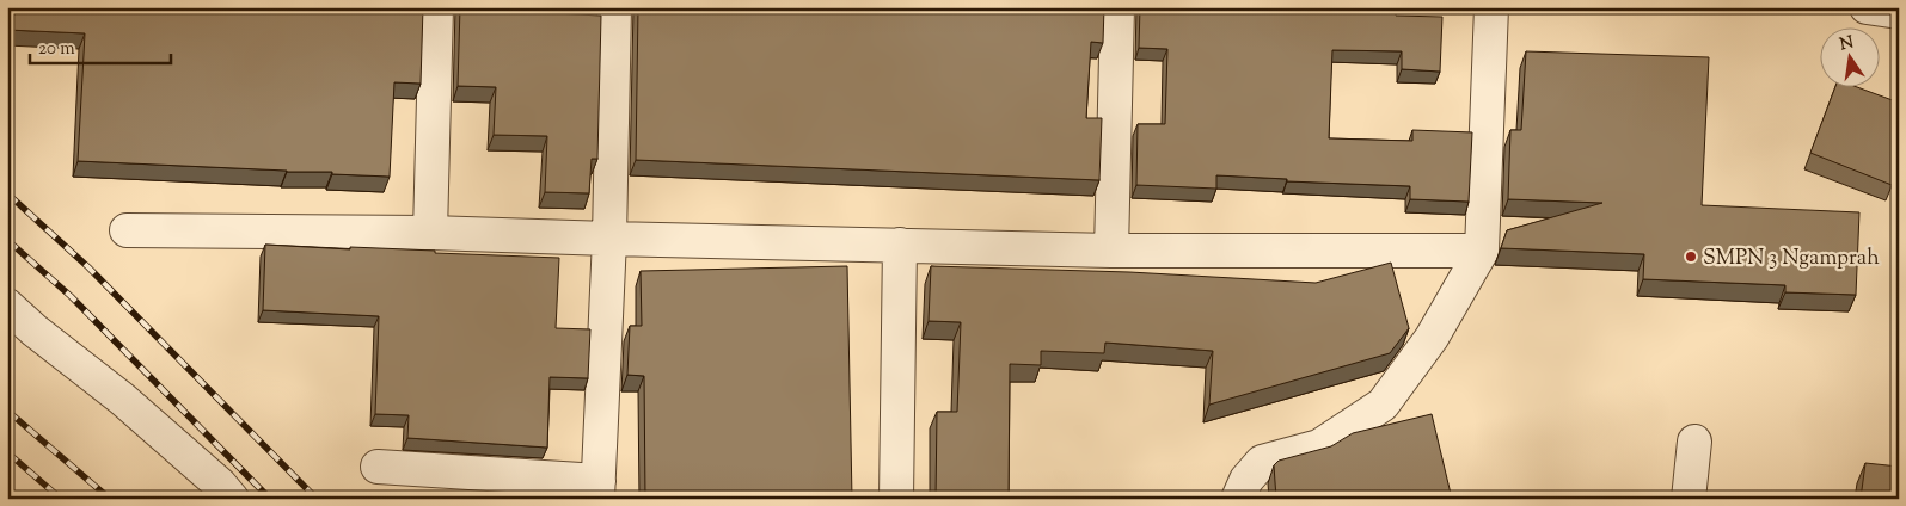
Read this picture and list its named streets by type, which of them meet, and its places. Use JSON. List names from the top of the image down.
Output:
{
  "places": ["SMPN 3 Ngamprah"],
  "scale_bar": "20 m",
  "north": "top"
}
